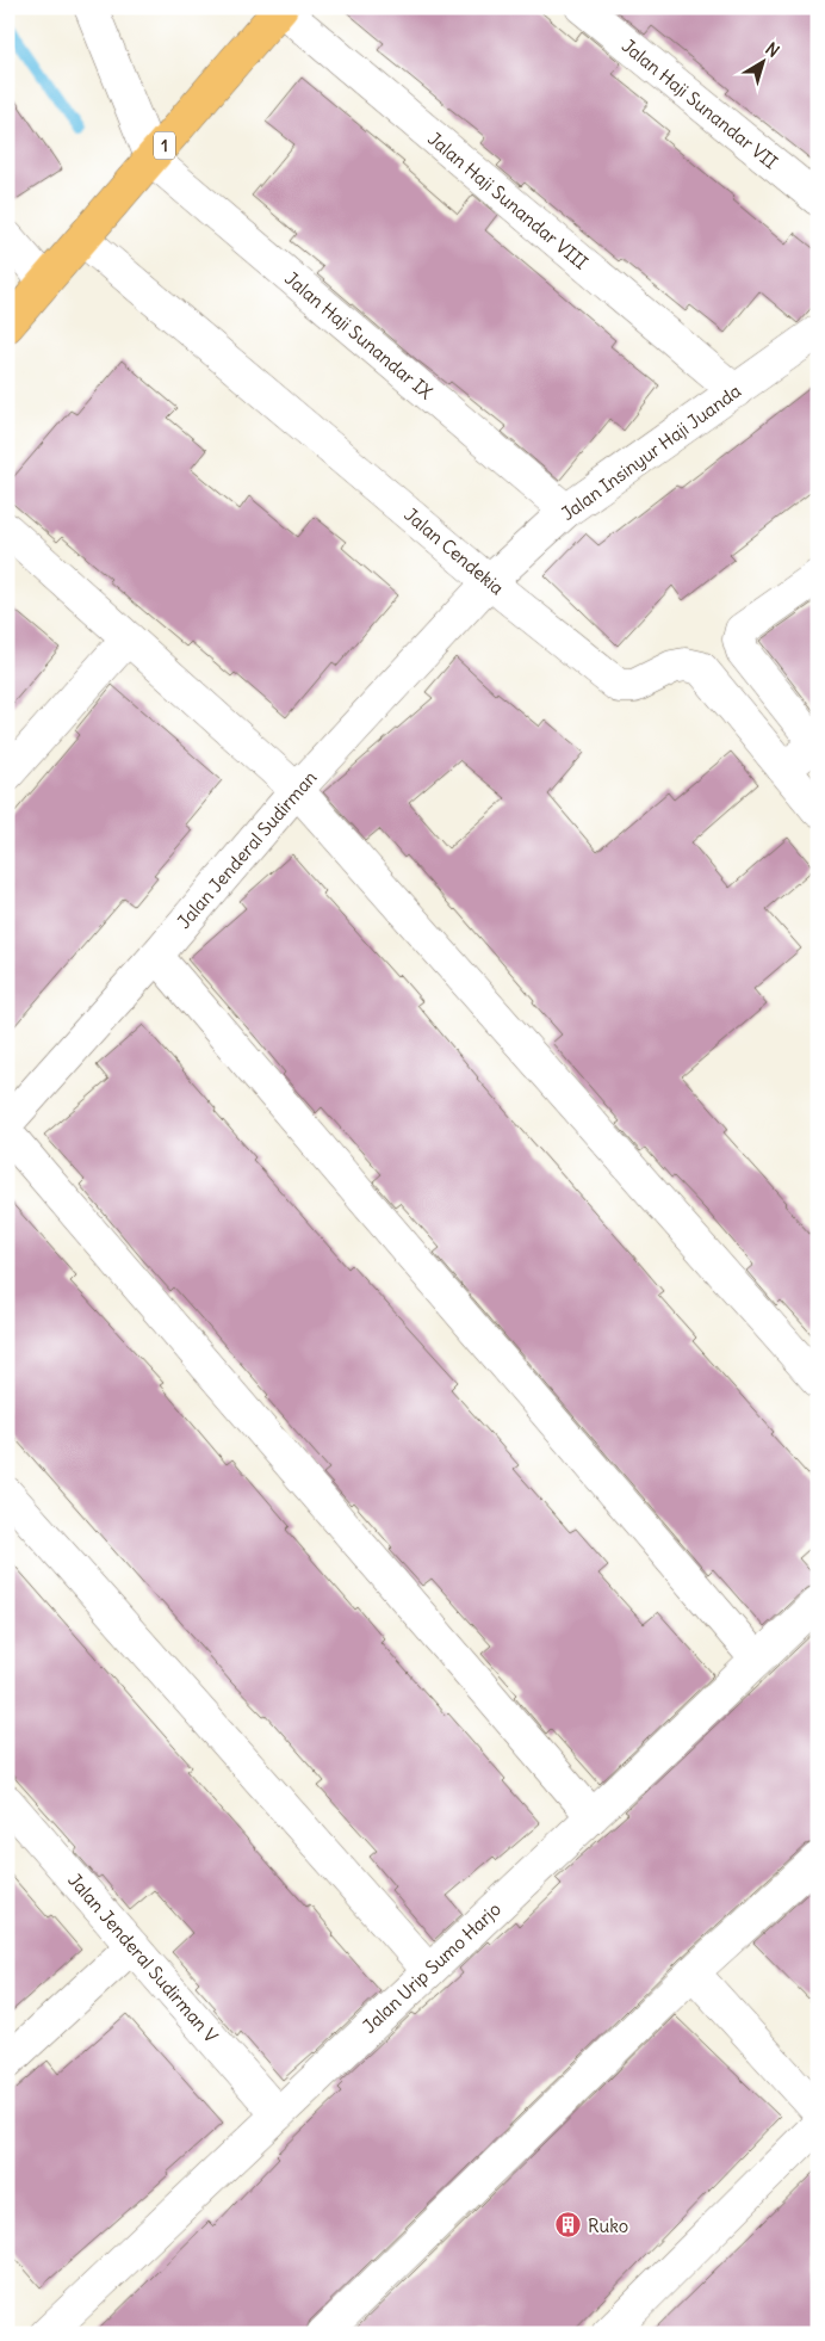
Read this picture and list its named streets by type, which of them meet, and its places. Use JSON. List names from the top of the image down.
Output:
{
  "streets": {
    "highway": ["1"],
    "street": [
      "Jalan Haji Sunandar VII",
      "Jalan Haji Sunandar VIII",
      "Jalan Haji Sunandar IX",
      "Jalan Insinyur Haji Juanda",
      "Jalan Cendekia",
      "Jalan Jenderal Sudirman",
      "Jalan Jenderal Sudirman V",
      "Jalan Urip Sumo Harjo"
    ]
  },
  "crossings": [
    ["1", "Jalan Haji Sunandar VIII"],
    ["1", "Jalan Haji Sunandar IX"],
    ["1", "Jalan Cendekia"],
    ["Jalan Haji Sunandar VIII", "Jalan Insinyur Haji Juanda"],
    ["Jalan Haji Sunandar IX", "Jalan Insinyur Haji Juanda"],
    ["Jalan Insinyur Haji Juanda", "Jalan Cendekia"],
    ["Jalan Insinyur Haji Juanda", "Jalan Jenderal Sudirman"],
    ["Jalan Cendekia", "Jalan Jenderal Sudirman"],
    ["Jalan Jenderal Sudirman V", "Jalan Urip Sumo Harjo"]
  ],
  "places": {
    "building": ["Ruko"]
  },
  "north": "top right"
}
